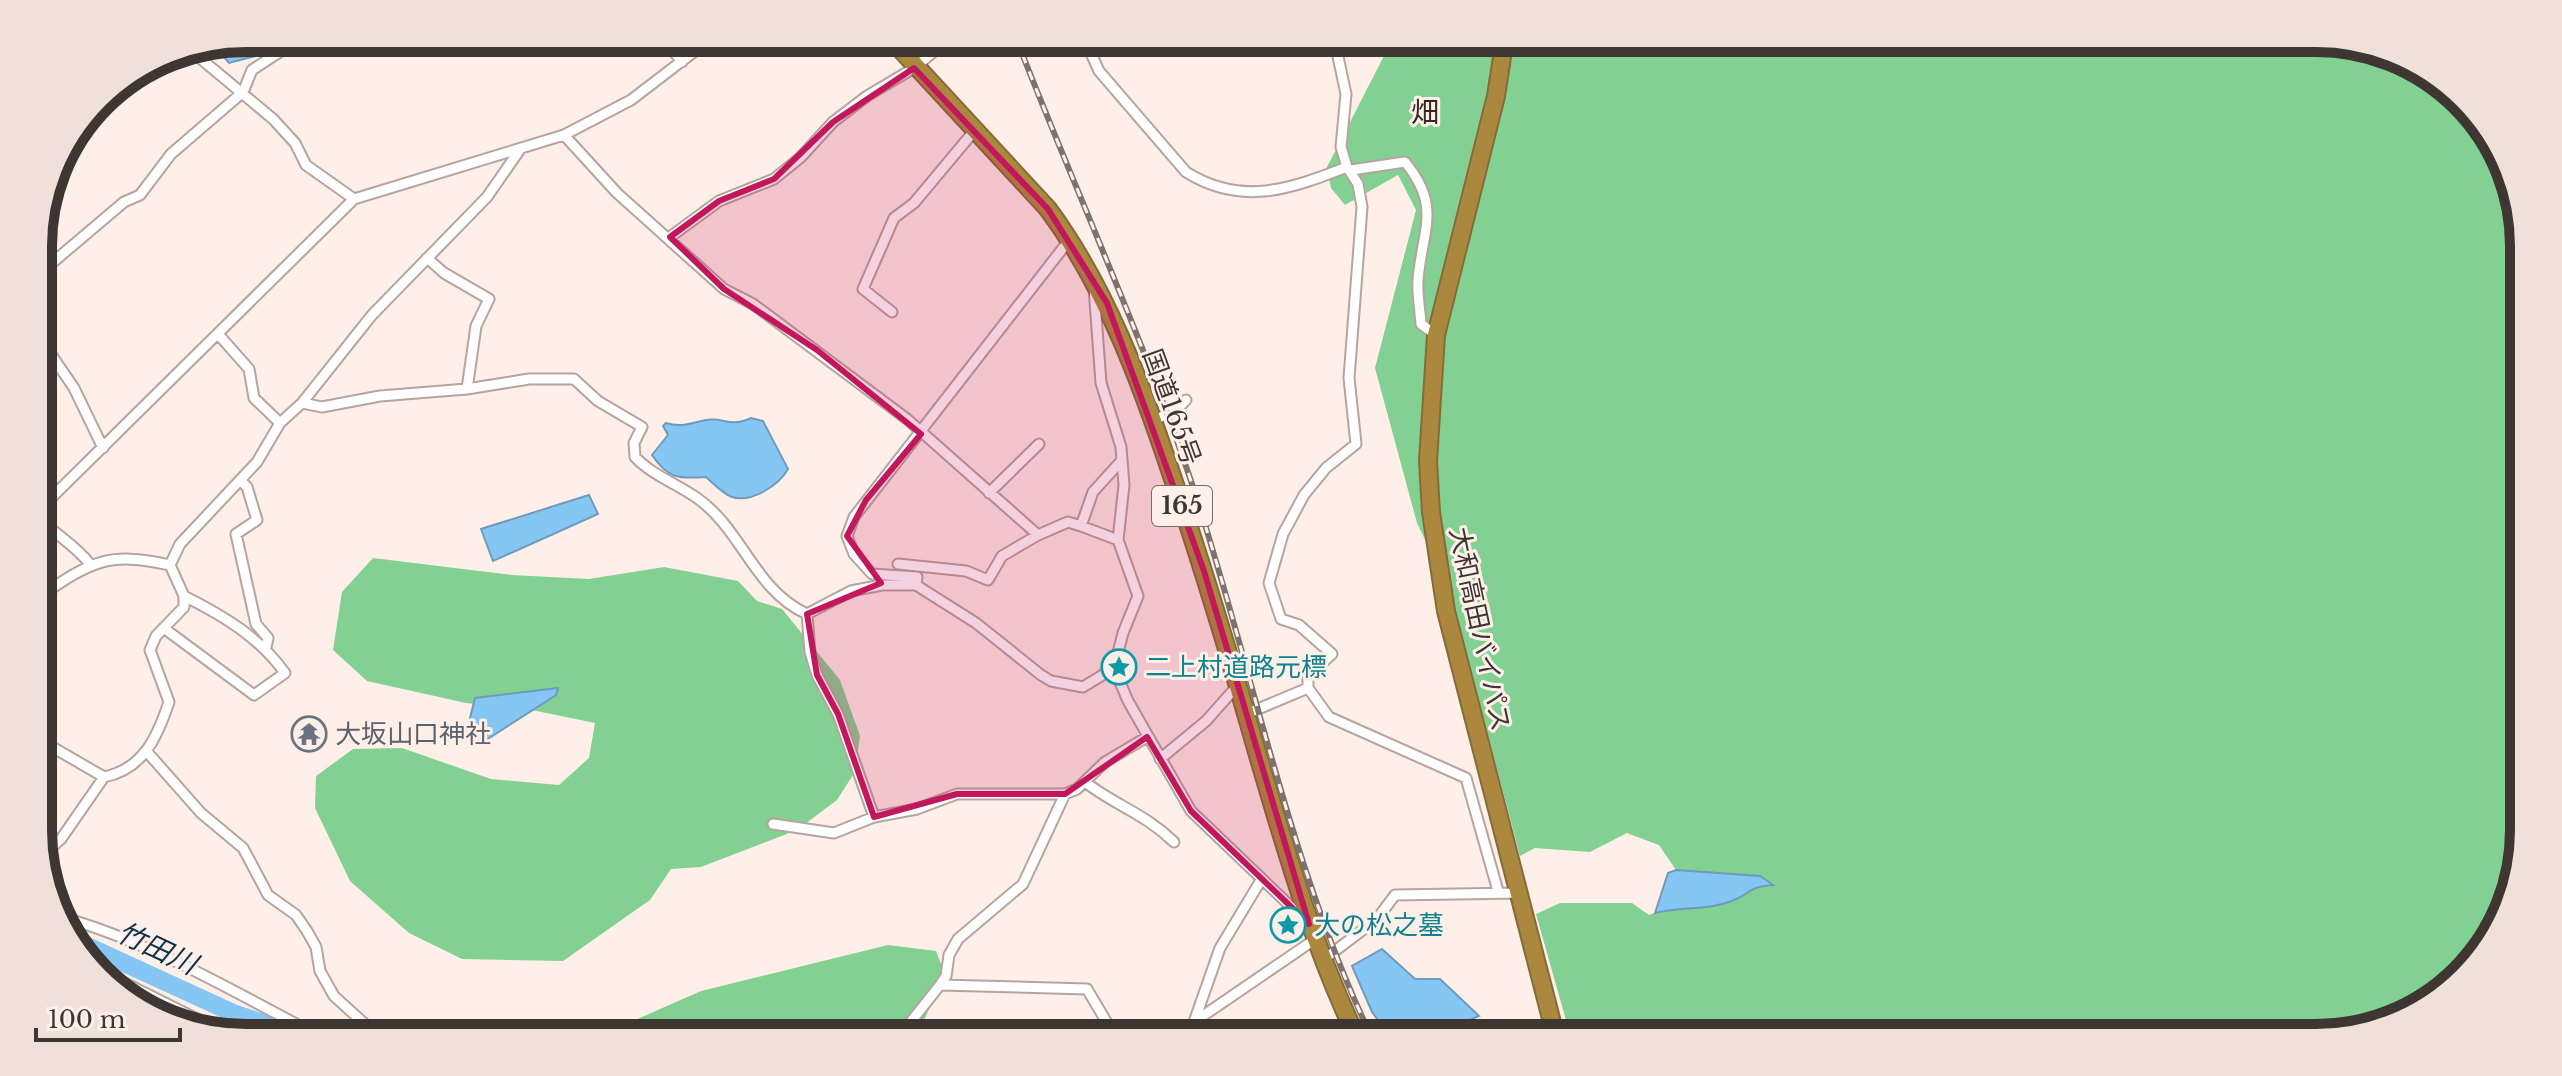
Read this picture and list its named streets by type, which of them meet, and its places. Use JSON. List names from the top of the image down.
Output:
{
  "streets": {
    "highway": ["国道165号", "165", "大和高田バイパス"]
  },
  "districts": ["畑"],
  "water": ["竹田川"],
  "places": {
    "place": ["二上村道路元標", "大の松之墓"],
    "temple": ["大坂山口神社"]
  },
  "scale_bar": "100 m"
}
